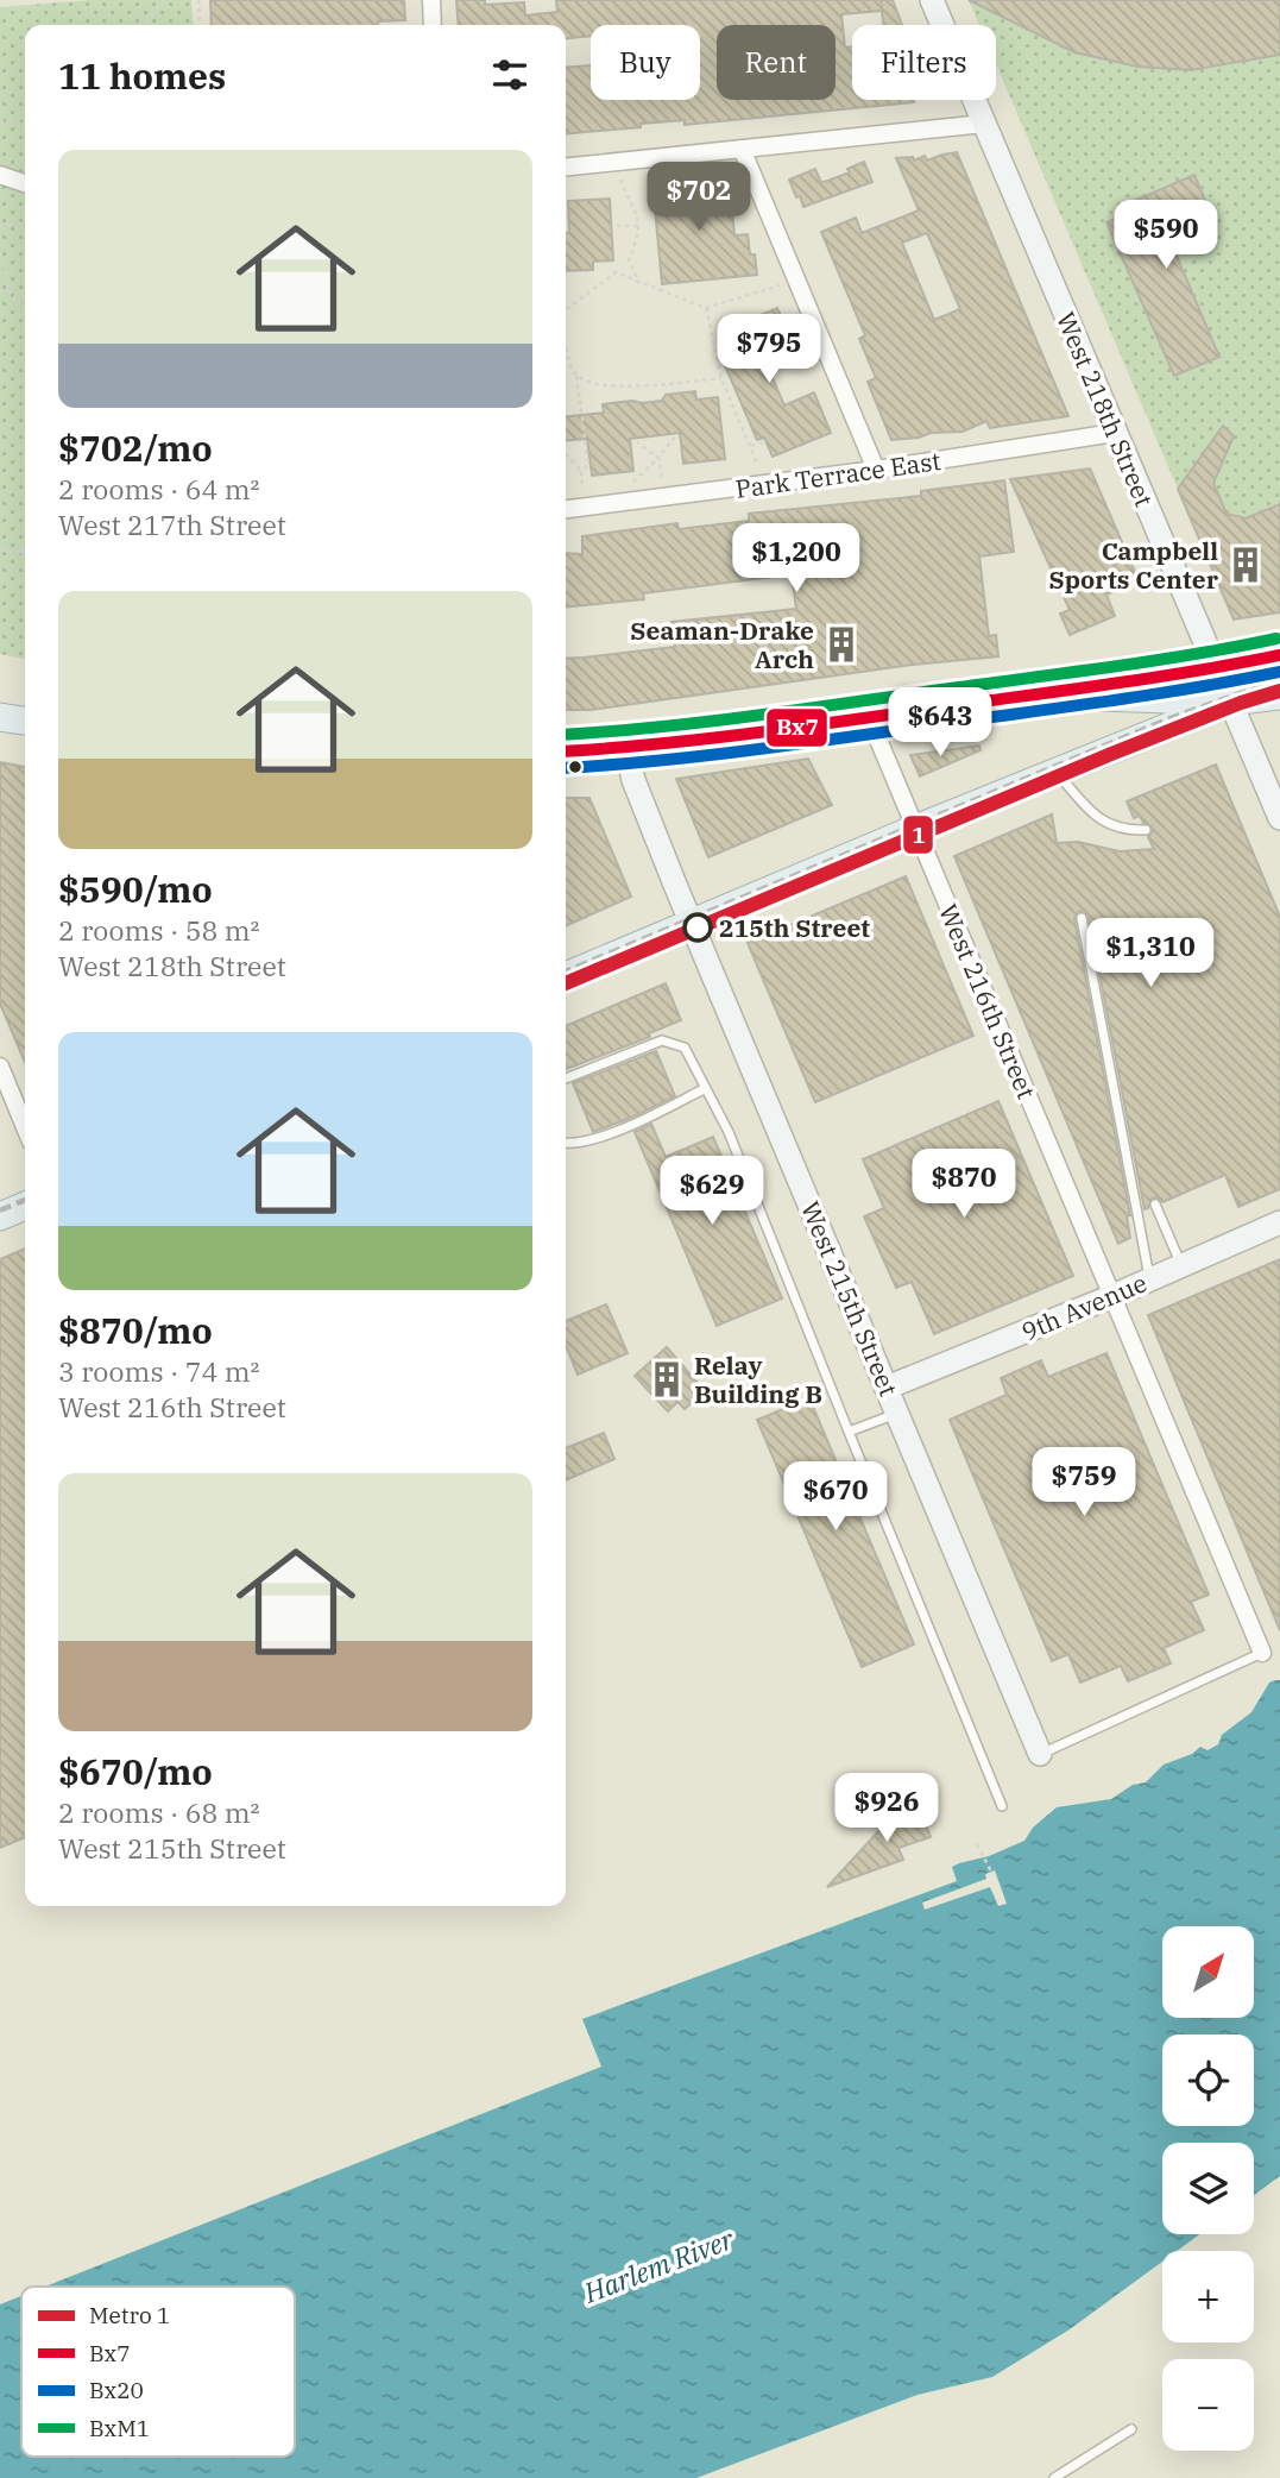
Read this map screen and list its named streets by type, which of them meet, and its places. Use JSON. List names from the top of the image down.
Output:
{
  "streets": {
    "street": [
      "West 218th Street",
      "Park Terrace East",
      "West 216th Street",
      "West 215th Street",
      "9th Avenue"
    ]
  },
  "crossings": [
    ["West 218th Street", "Park Terrace East"],
    ["West 216th Street", "9th Avenue"],
    ["West 215th Street", "9th Avenue"]
  ],
  "water": ["Harlem River"],
  "places": {
    "building": ["Campbell Sports Center", "Seaman-Drake Arch", "Relay Building B"],
    "other": ["215th Street"]
  },
  "lines": [
    "transit line BxM1",
    "transit line Bx7",
    "transit line Bx20",
    "metro line 1"
  ],
  "legend": [
    "Metro 1",
    "Bx7",
    "Bx20",
    "BxM1"
  ],
  "north": "top right",
  "page": {
    "chip": ["Buy", "Rent", "Filters"],
    "heading": "11 homes",
    "list": [
      {
        "name": "$702/mo",
        "note": "2 rooms · 64 m² · West 217th Street"
      },
      {
        "name": "$590/mo",
        "note": "2 rooms · 58 m² · West 218th Street"
      },
      {
        "name": "$870/mo",
        "note": "3 rooms · 74 m² · West 216th Street"
      },
      {
        "name": "$670/mo",
        "note": "2 rooms · 68 m² · West 215th Street"
      }
    ],
    "price": [
      "$702",
      "$590",
      "$795",
      "$1,200",
      "$643",
      "$1,310",
      "$870",
      "$629",
      "$759",
      "$670",
      "$926"
    ],
    "map_buttons": ["+", "−"]
  }
}
